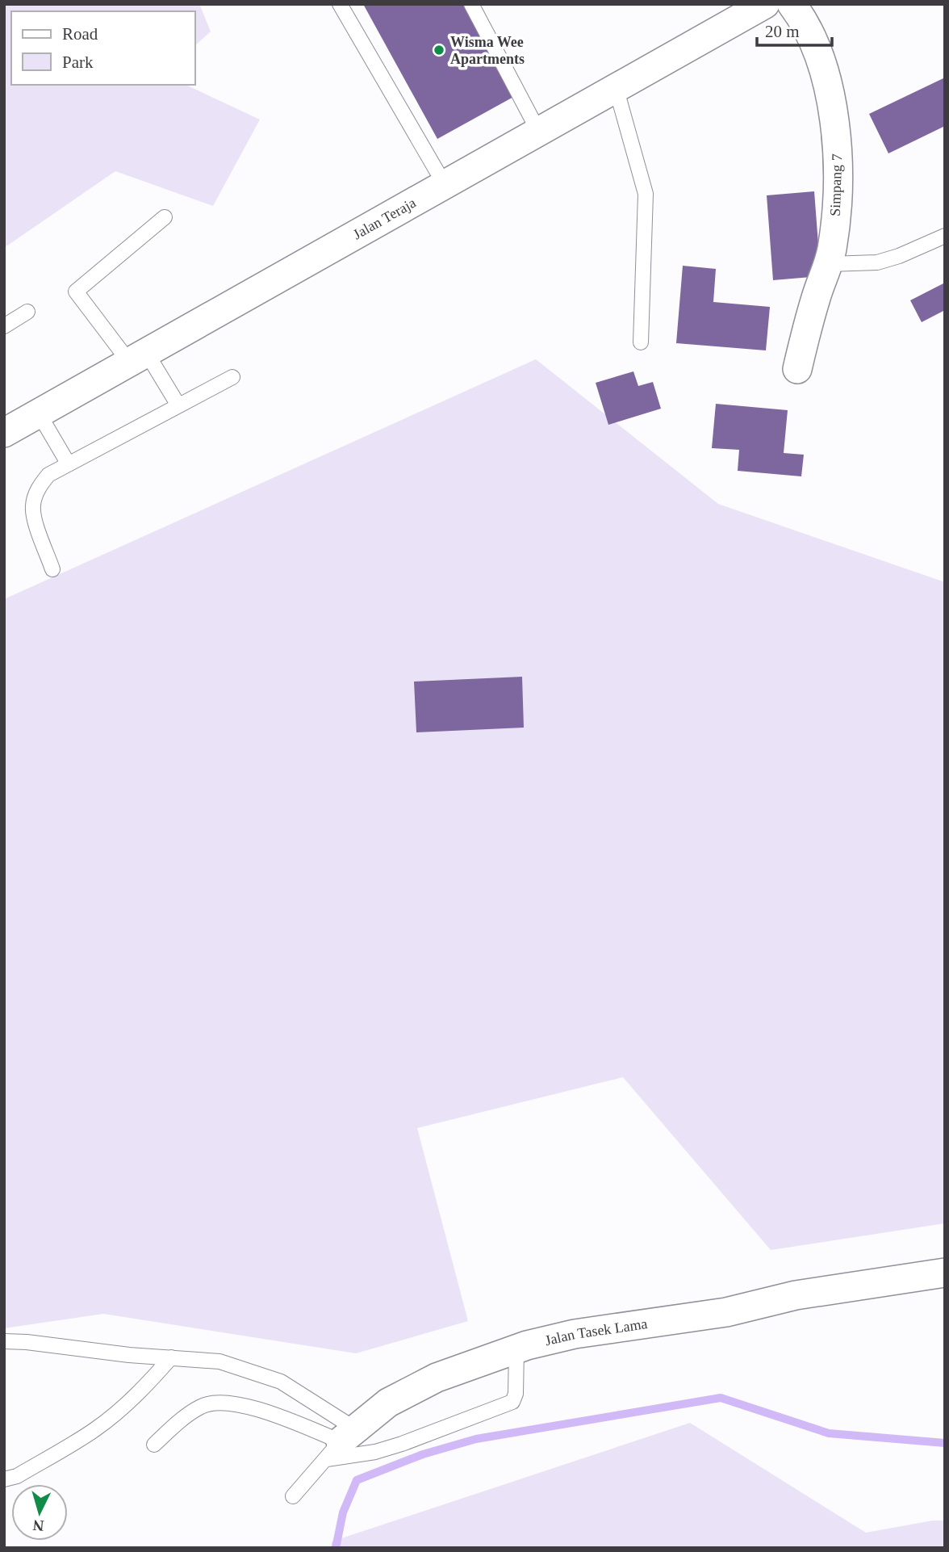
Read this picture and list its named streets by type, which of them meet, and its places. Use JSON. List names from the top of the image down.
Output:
{
  "streets": {
    "street": ["Simpang 7", "Jalan Teraja", "Jalan Tasek Lama"]
  },
  "places": ["Wisma Wee Apartments"],
  "legend": ["Road", "Park"],
  "scale_bar": "20 m",
  "north": "bottom"
}
